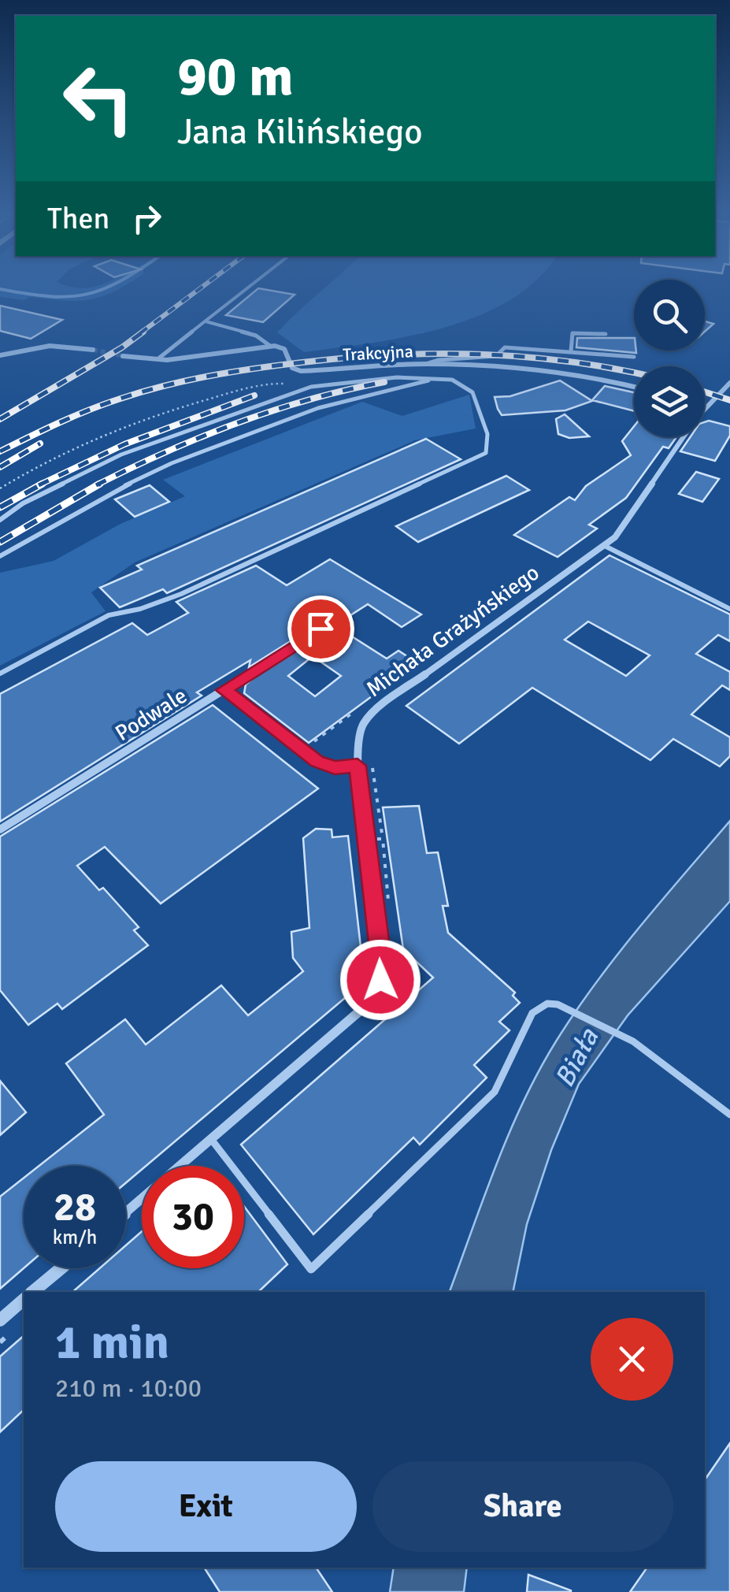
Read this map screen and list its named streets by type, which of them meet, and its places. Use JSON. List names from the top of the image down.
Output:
{
  "streets": {
    "street": ["Trakcyjna", "Michała Grażyńskiego", "Podwale"]
  },
  "water": ["Biała"],
  "page": {
    "turn": ["90 m", "Jana Kilińskiego"],
    "then": "Then",
    "speed": "28 km/h",
    "limit": "30",
    "heading": ["1 min", "210 m · 10:00"],
    "buttons": ["Exit", "Share"]
  }
}
